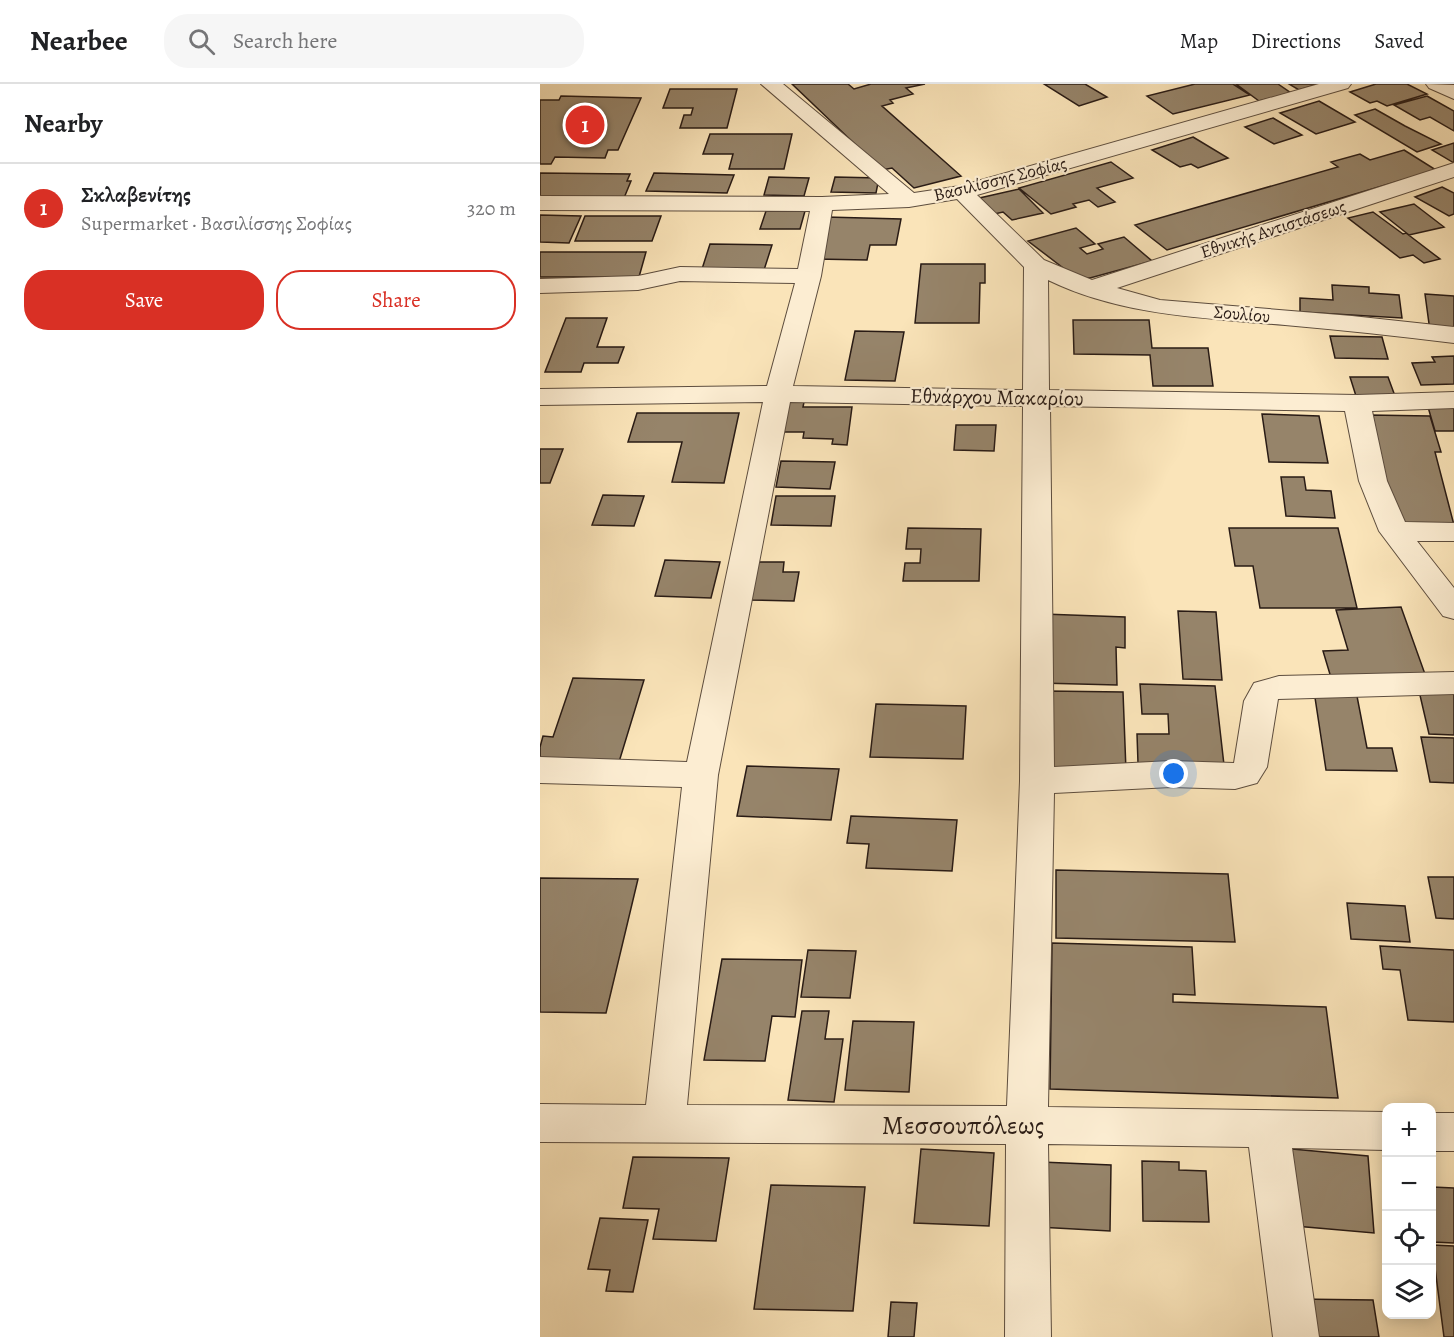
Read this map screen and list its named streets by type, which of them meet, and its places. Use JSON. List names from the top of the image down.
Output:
{
  "streets": {
    "street": [
      "Βασιλίσσης Σοφίας",
      "Εθνικής Αντιστάσεως",
      "Σουλίου",
      "Εθνάρχου Μακαρίου",
      "Μεσσουπόλεως"
    ]
  },
  "crossings": [
    ["Βασιλίσσης Σοφίας", "Σουλίου"],
    ["Εθνικής Αντιστάσεως", "Σουλίου"]
  ],
  "page": {
    "header": "Nearbee",
    "search": "Search here",
    "nav": ["Map", "Directions", "Saved"],
    "heading": "Nearby",
    "pins": "1",
    "list": [
      {
        "mark": "1",
        "name": "Σκλαβενίτης",
        "note": "Supermarket · Βασιλίσσης Σοφίας",
        "value": "320 m"
      }
    ],
    "buttons": ["Save", "Share"],
    "map_buttons": ["+", "−"]
  }
}
